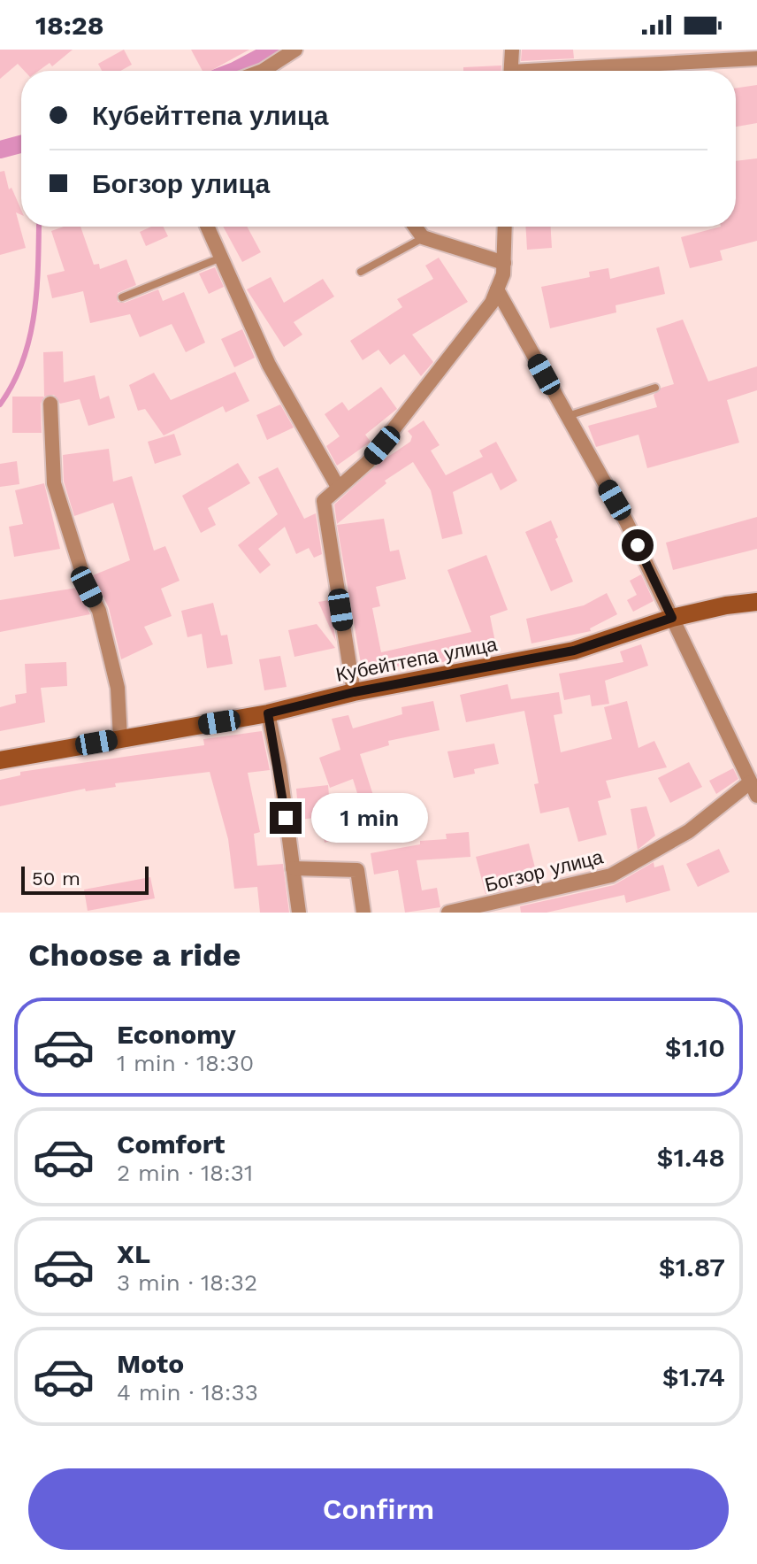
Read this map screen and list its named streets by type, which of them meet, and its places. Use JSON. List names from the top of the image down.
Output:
{
  "streets": {
    "street": ["Кубейттепа улица", "Богзор улица"]
  },
  "scale_bar": "50 m",
  "page": {
    "status": "18:28",
    "banner": ["Кубейттепа улица", "Богзор улица"],
    "bubble": "1 min",
    "scale": "50 m",
    "heading": "Choose a ride",
    "list": [
      {
        "name": "Economy",
        "note": "1 min · 18:30",
        "value": "$1.10"
      },
      {
        "name": "Comfort",
        "note": "2 min · 18:31",
        "value": "$1.48"
      },
      {
        "name": "XL",
        "note": "3 min · 18:32",
        "value": "$1.87"
      },
      {
        "name": "Moto",
        "note": "4 min · 18:33",
        "value": "$1.74"
      }
    ],
    "buttons": "Confirm"
  }
}
